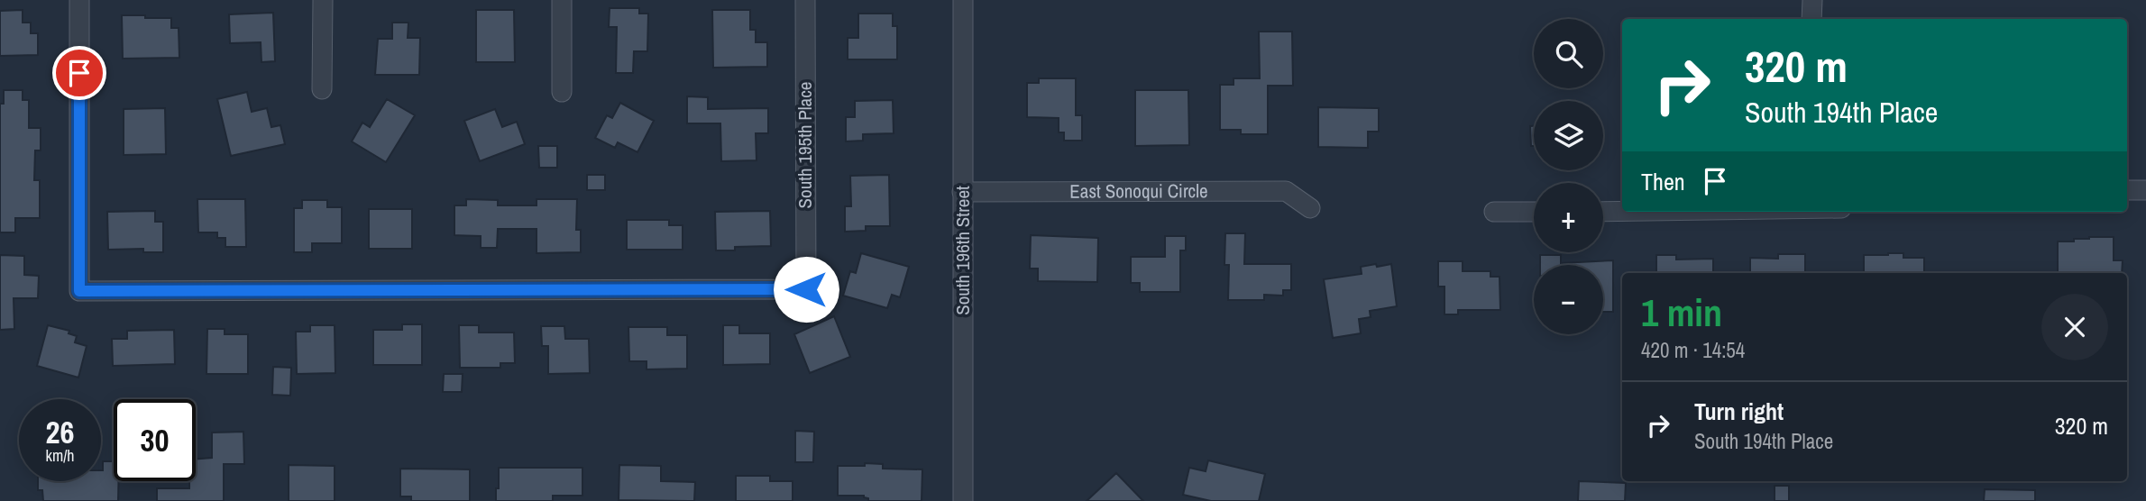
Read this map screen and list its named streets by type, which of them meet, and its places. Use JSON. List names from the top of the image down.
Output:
{
  "streets": {
    "street": ["South 195th Place", "East Sonoqui Circle", "South 196th Street"]
  },
  "crossings": [
    ["East Sonoqui Circle", "South 196th Street"]
  ],
  "page": {
    "map_buttons": ["+", "−"],
    "turn": ["320 m", "South 194th Place"],
    "then": "Then",
    "heading": ["1 min", "420 m · 14:54"],
    "list": [
      {
        "name": "Turn right",
        "note": "South 194th Place",
        "value": "320 m"
      }
    ],
    "speed": "26 km/h",
    "limit": "30"
  }
}
